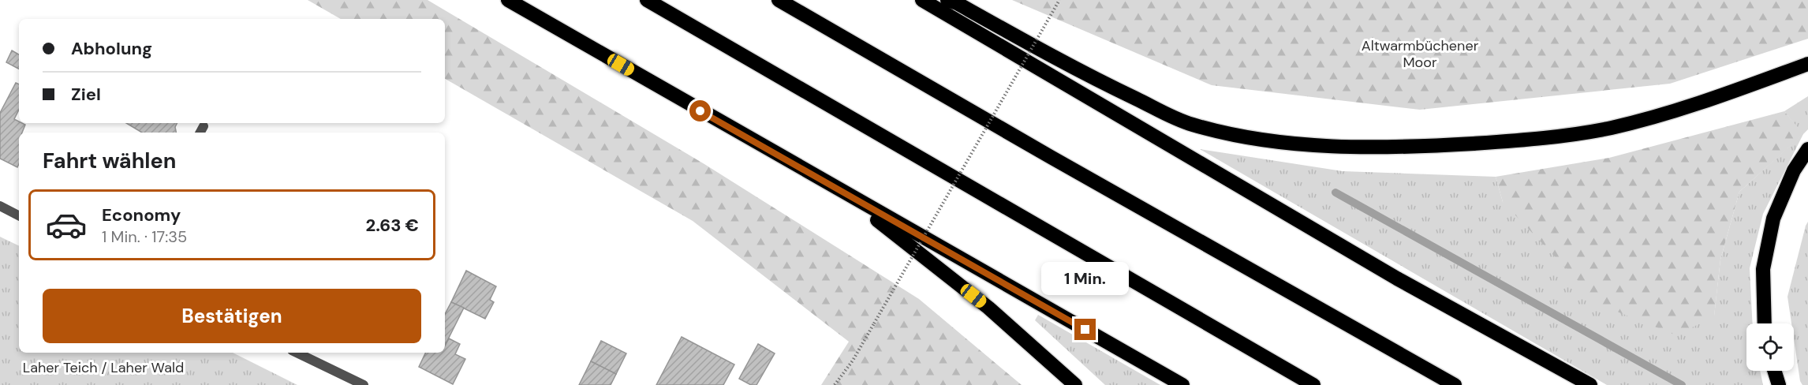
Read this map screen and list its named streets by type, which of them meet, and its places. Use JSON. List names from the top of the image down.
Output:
{
  "parks": ["Altwarmbüchener Moor", "Laher Teich / Laher Wald"],
  "page": {
    "banner": ["Abholung", "Ziel"],
    "heading": "Fahrt wählen",
    "list": [
      {
        "name": "Economy",
        "note": "1 Min. · 17:35",
        "value": "2.63 €"
      }
    ],
    "bubble": "1 Min.",
    "buttons": "Bestätigen"
  }
}
